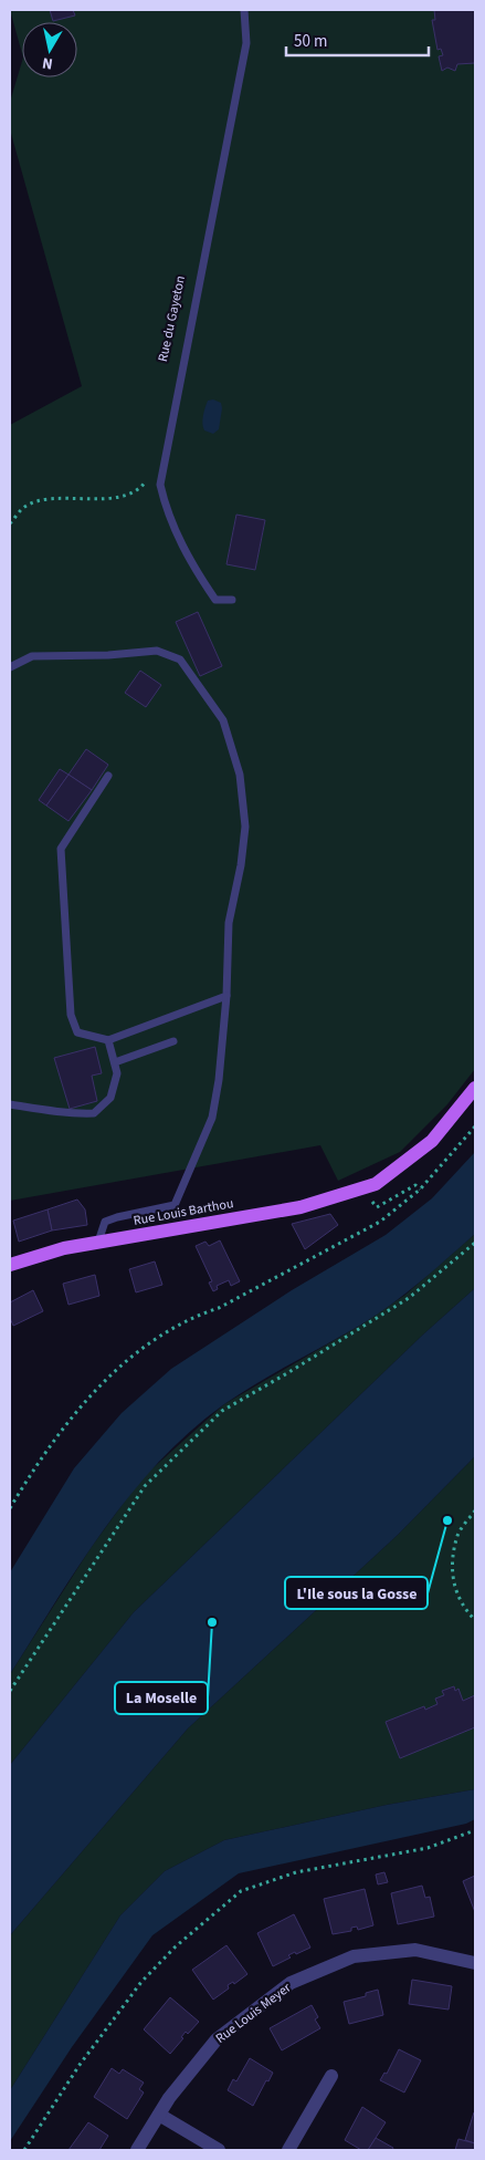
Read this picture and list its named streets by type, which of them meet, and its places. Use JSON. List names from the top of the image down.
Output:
{
  "streets": {
    "main road": ["Rue Louis Barthou"],
    "street": ["Rue Louis Meyer"]
  },
  "places": ["L'Ile sous la Gosse", "La Moselle"],
  "scale_bar": "50 m",
  "north": "bottom"
}
